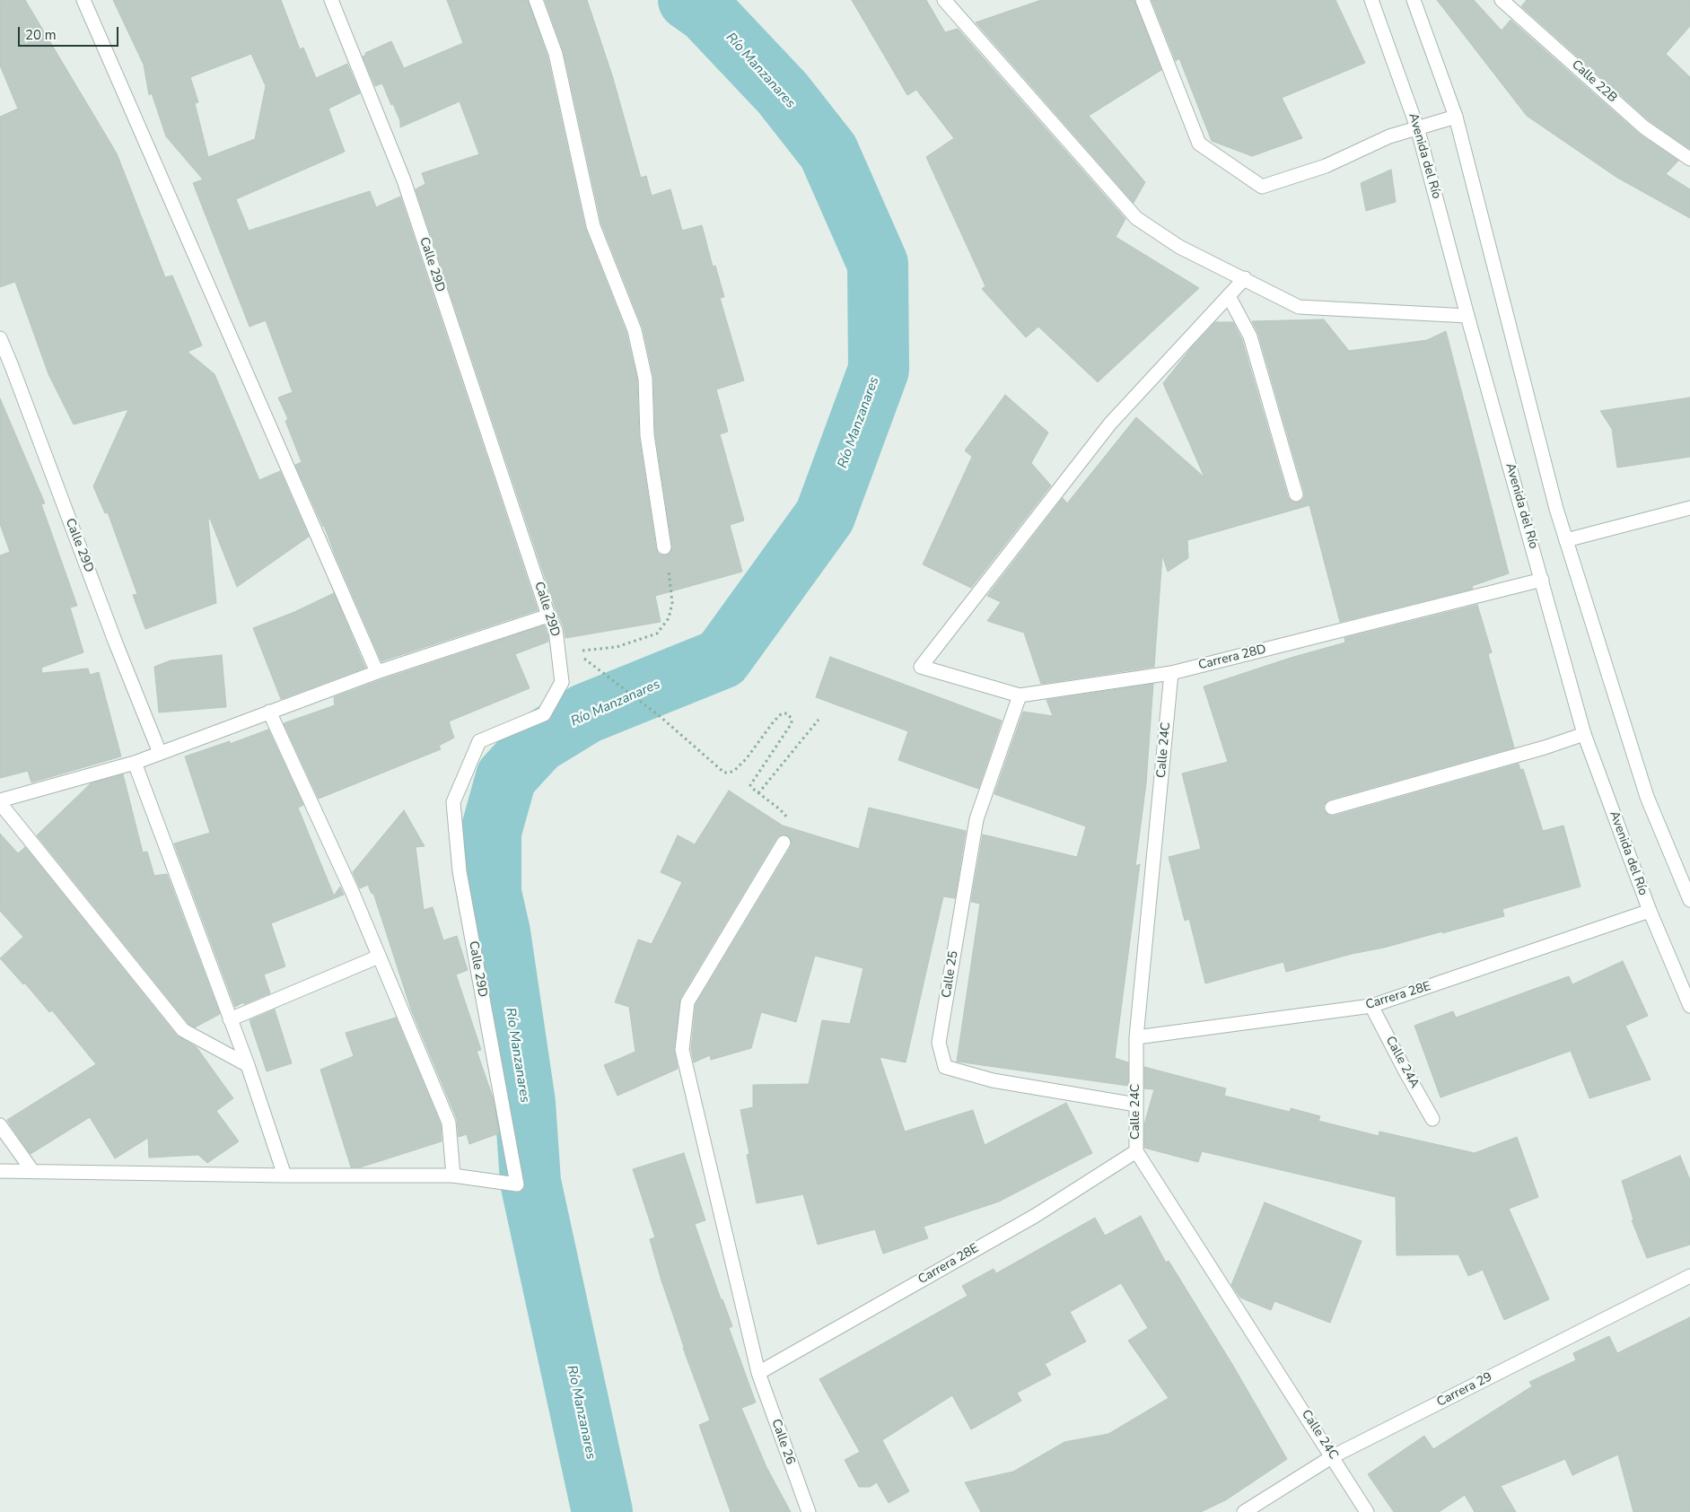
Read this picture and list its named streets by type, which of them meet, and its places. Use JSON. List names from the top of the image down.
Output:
{
  "streets": {
    "street": [
      "Calle 22B",
      "Avenida del Río",
      "Calle 29D",
      "Carrera 28D",
      "Calle 24C",
      "Calle 25",
      "Carrera 28E",
      "Calle 24A",
      "Carrera 29",
      "Calle 26"
    ]
  },
  "crossings": [
    ["Avenida del Río", "Carrera 28D"],
    ["Avenida del Río", "Carrera 28E"],
    ["Carrera 28D", "Calle 24C"],
    ["Carrera 28D", "Calle 25"],
    ["Calle 24C", "Calle 25"],
    ["Calle 24C", "Carrera 28E"],
    ["Calle 24C", "Carrera 29"],
    ["Carrera 28E", "Calle 24A"],
    ["Carrera 28E", "Calle 26"]
  ],
  "water": ["Río Manzanares"],
  "scale_bar": "20 m"
}
